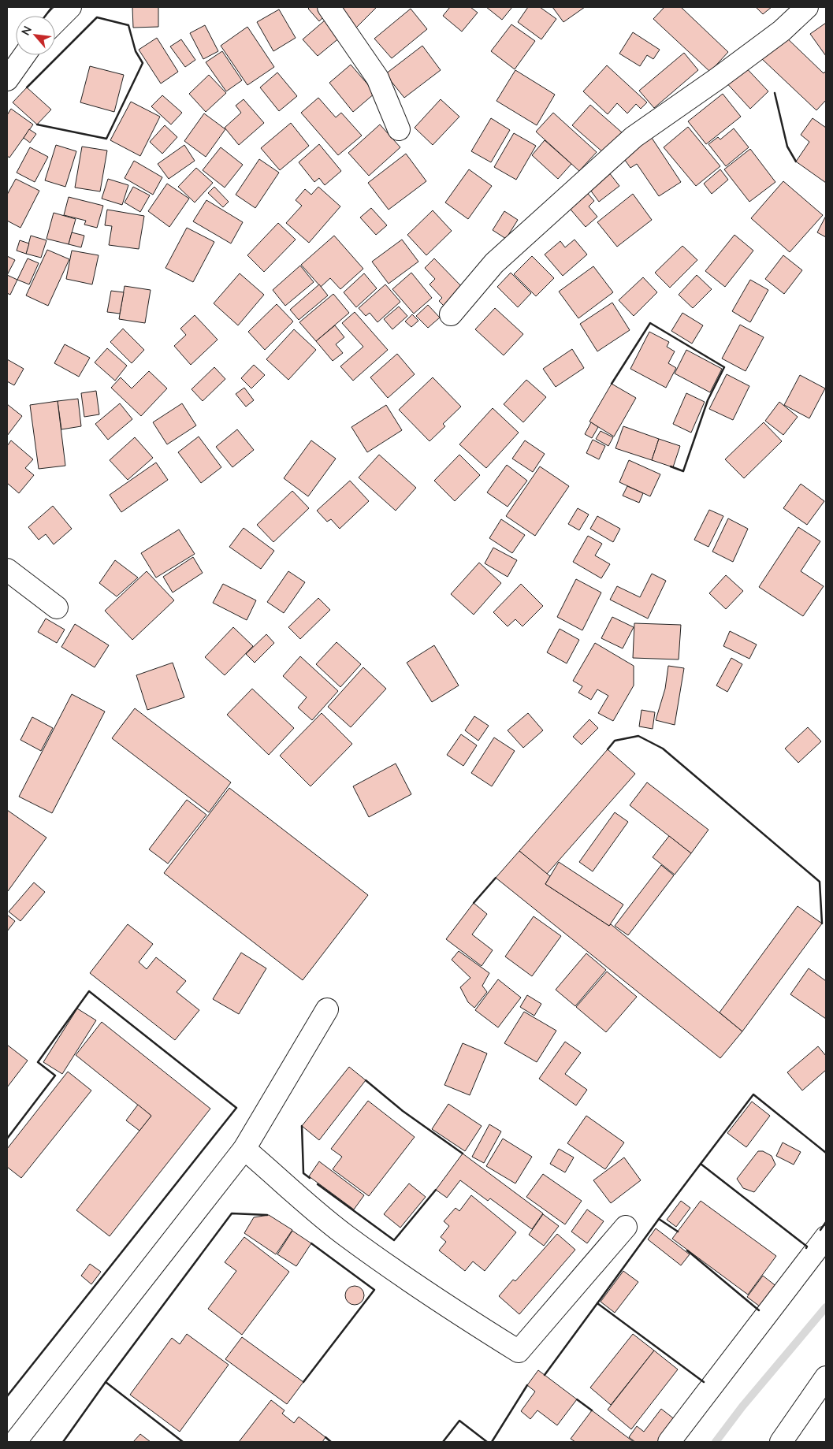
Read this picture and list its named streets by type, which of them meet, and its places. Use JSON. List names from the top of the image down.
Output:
{
  "north": "top left"
}
